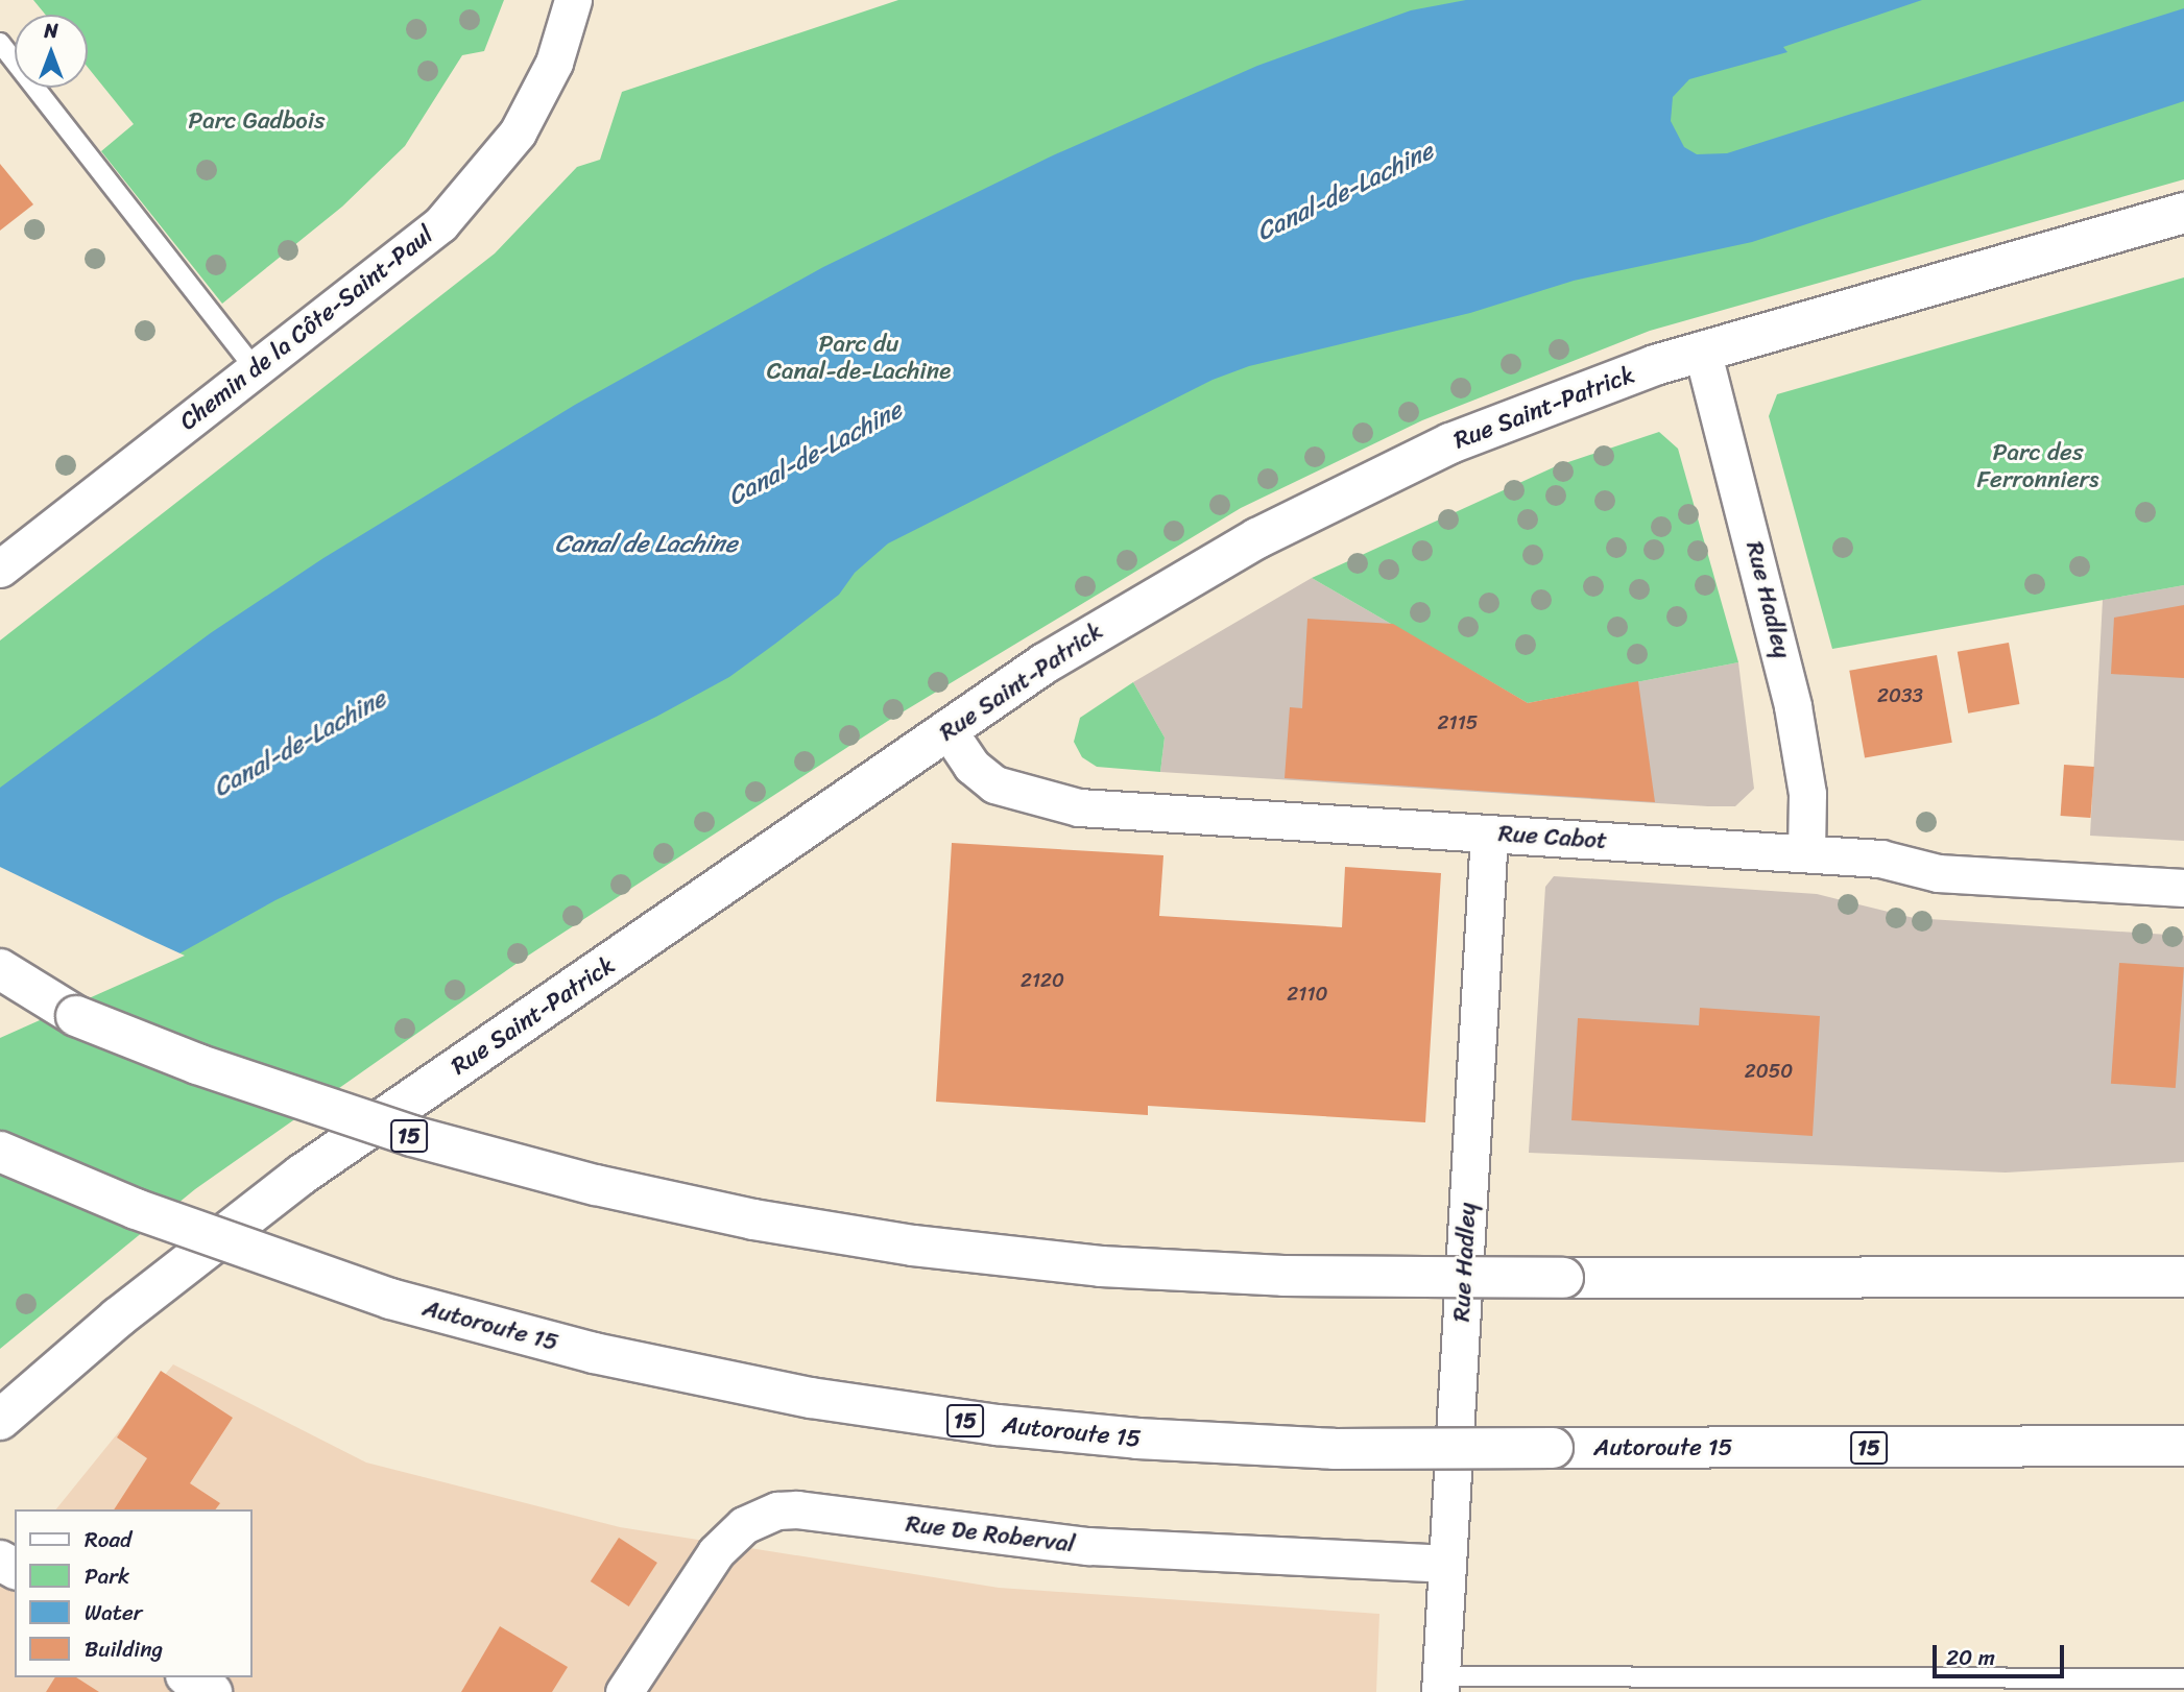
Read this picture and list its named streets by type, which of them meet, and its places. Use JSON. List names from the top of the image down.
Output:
{
  "streets": {
    "main road": ["Rue Saint-Patrick", "15", "Autoroute 15"],
    "street": [
      "Chemin de la Côte-Saint-Paul",
      "Rue Hadley",
      "Rue Cabot",
      "Rue De Roberval"
    ]
  },
  "crossings": [
    ["Rue Saint-Patrick", "Rue Hadley"],
    ["Rue Saint-Patrick", "Rue Cabot"],
    ["Rue Hadley", "Rue Cabot"],
    ["Rue Hadley", "Rue De Roberval"]
  ],
  "water": ["Canal-de-Lachine", "Canal de Lachine"],
  "parks": ["Parc Gadbois", "Parc du Canal-de-Lachine", "Parc des Ferronniers"],
  "house_numbers": [
    "2033",
    "2115",
    "2120",
    "2110",
    "2050"
  ],
  "legend": [
    "Road",
    "Park",
    "Water",
    "Building"
  ],
  "scale_bar": "20 m",
  "north": "top"
}
